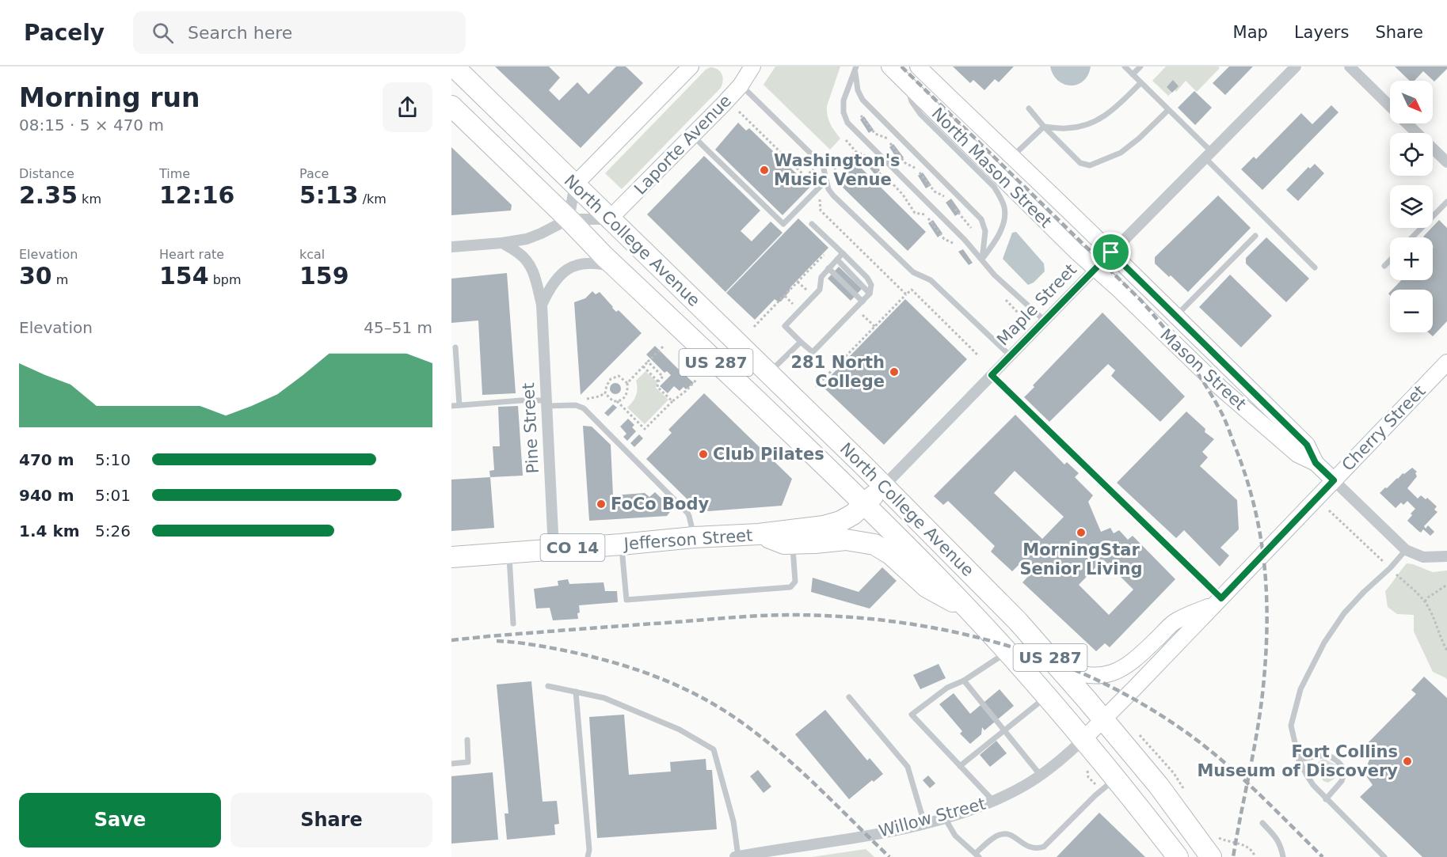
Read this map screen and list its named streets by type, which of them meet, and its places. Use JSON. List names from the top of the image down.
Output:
{
  "streets": {
    "highway": [
      "North College Avenue",
      "US 287",
      "Jefferson Street",
      "CO 14"
    ],
    "street": [
      "Laporte Avenue",
      "North Mason Street",
      "Maple Street",
      "Mason Street",
      "Pine Street",
      "Cherry Street",
      "Willow Street"
    ]
  },
  "crossings": [
    ["Laporte Avenue", "North College Avenue"],
    ["North Mason Street", "Maple Street"],
    ["North Mason Street", "Mason Street"],
    ["North College Avenue", "Maple Street"],
    ["North College Avenue", "Pine Street"],
    ["North College Avenue", "Cherry Street"],
    ["North College Avenue", "Jefferson Street"],
    ["North College Avenue", "CO 14"],
    ["North College Avenue", "Willow Street"],
    ["Maple Street", "Mason Street"],
    ["Maple Street", "Jefferson Street"],
    ["Mason Street", "Cherry Street"],
    ["Pine Street", "Jefferson Street"],
    ["Cherry Street", "Willow Street"],
    ["Jefferson Street", "CO 14"]
  ],
  "places": [
    "Washington's Music Venue",
    "281 North College",
    "Club Pilates",
    "FoCo Body",
    "MorningStar Senior Living",
    "Fort Collins Museum of Discovery"
  ],
  "north": "bottom right",
  "page": {
    "header": "Pacely",
    "search": "Search here",
    "nav": ["Map", "Layers", "Share"],
    "heading": ["Morning run", "08:15 · 5 × 470 m"],
    "map_buttons": ["+", "−"],
    "stats": [
      ["Distance", "2.35 km"],
      ["Time", "12:16"],
      ["Pace", "5:13 /km"],
      ["Elevation", "30 m"],
      ["Heart rate", "154 bpm"],
      ["kcal", "159"]
    ],
    "chart": ["Elevation", "45–51 m"],
    "list": [
      {
        "name": "470 m",
        "note": "5:10"
      },
      {
        "name": "940 m",
        "note": "5:01"
      },
      {
        "name": "1.4 km",
        "note": "5:26"
      }
    ],
    "buttons": ["Save", "Share"]
  }
}
